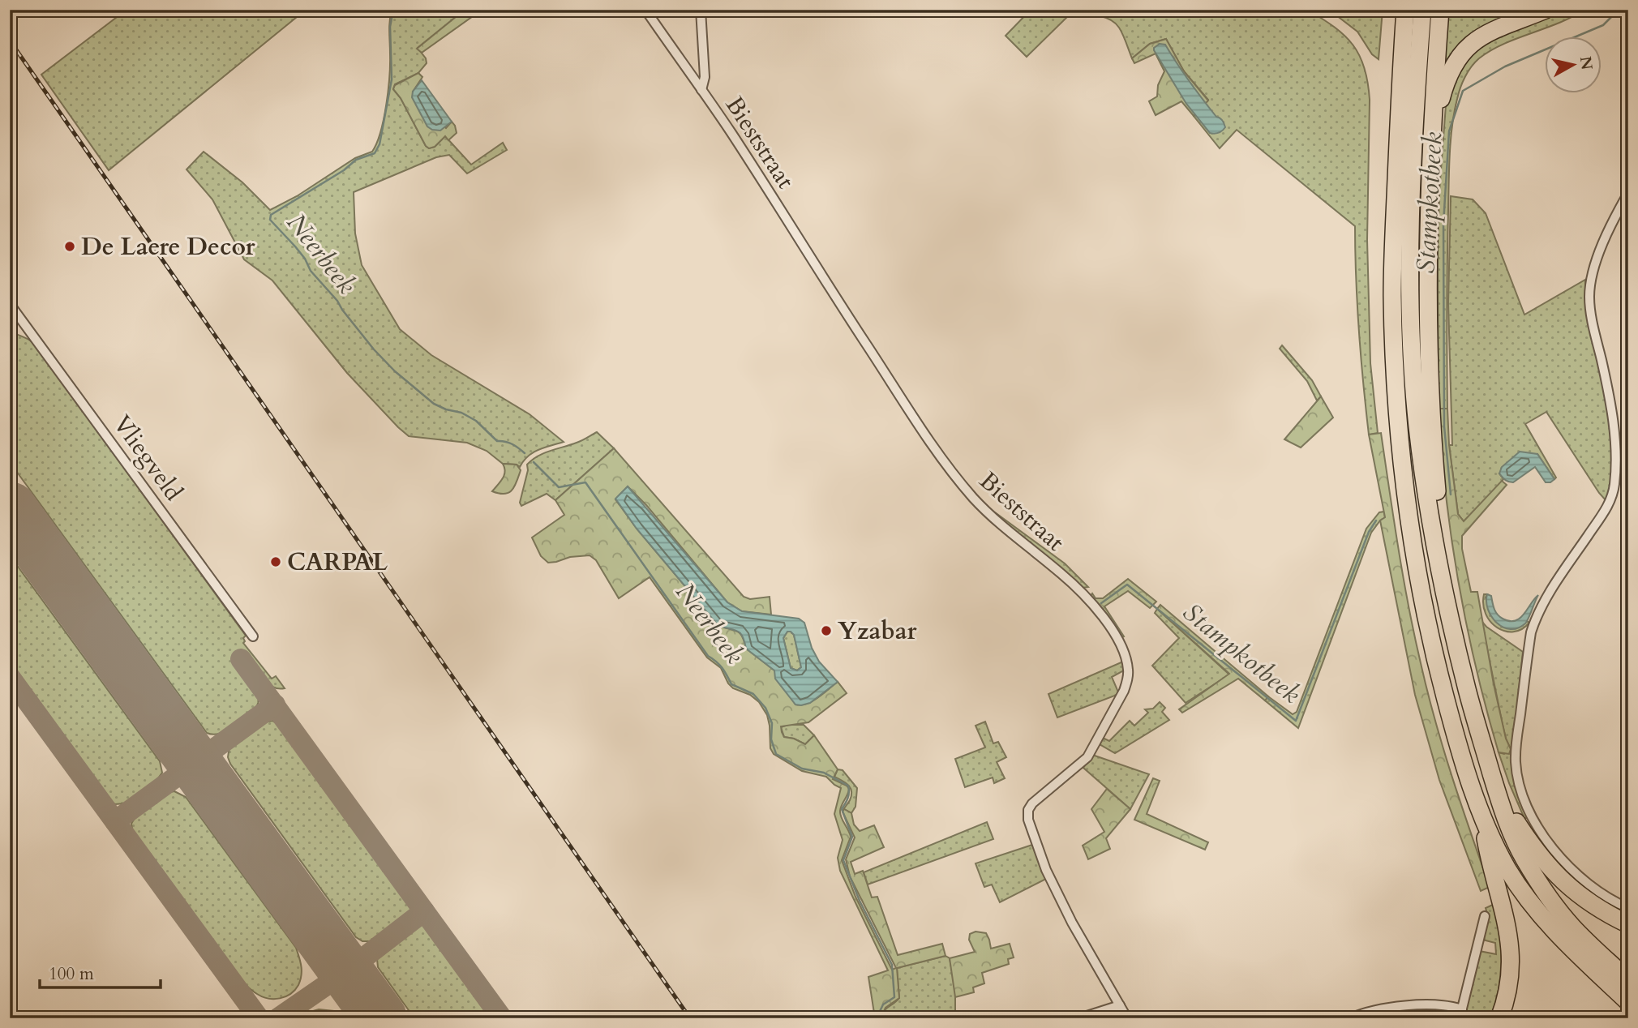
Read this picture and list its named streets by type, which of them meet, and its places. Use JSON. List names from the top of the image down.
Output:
{
  "streets": {
    "street": ["Bieststraat", "Vliegveld"]
  },
  "water": ["Stampkotbeek", "Neerbeek"],
  "places": ["De Laere Decor", "CARPAL", "Yzabar"],
  "scale_bar": "100 m",
  "north": "right"
}
